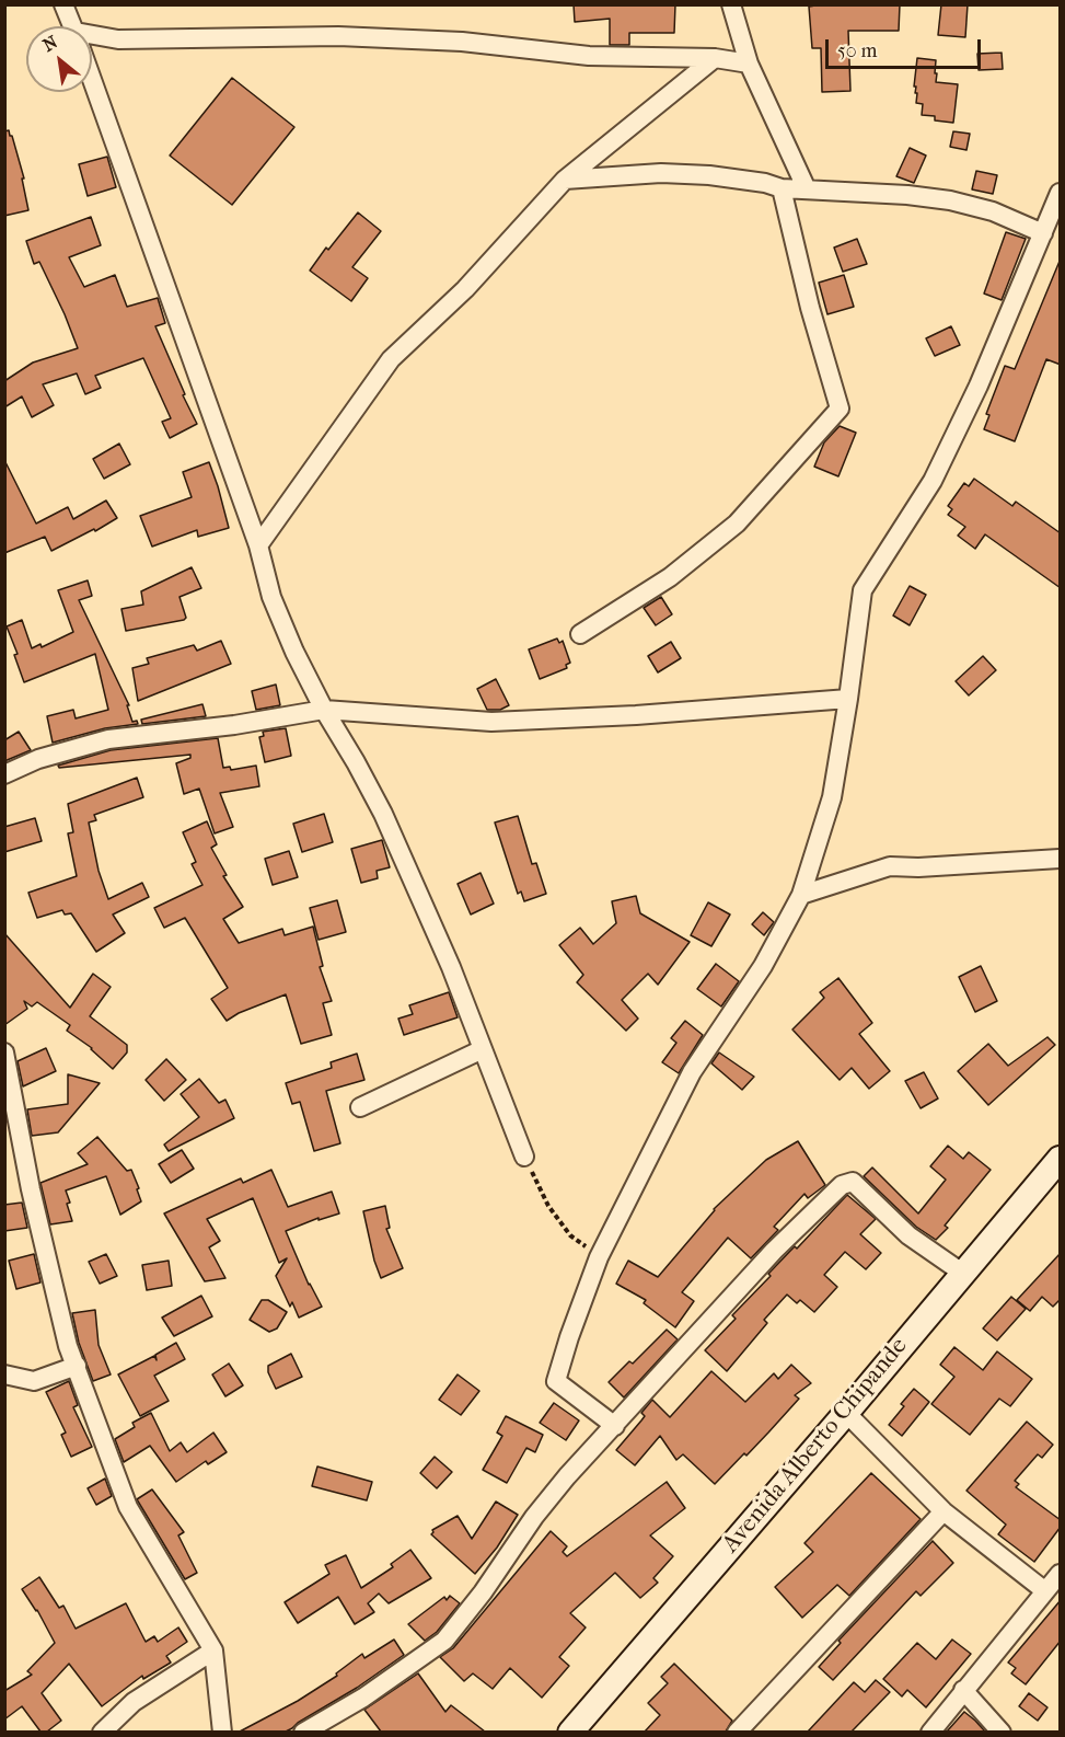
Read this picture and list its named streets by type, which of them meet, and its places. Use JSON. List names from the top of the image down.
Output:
{
  "streets": {
    "main road": ["Avenida Alberto Chipande"]
  },
  "scale_bar": "50 m",
  "north": "top left"
}
